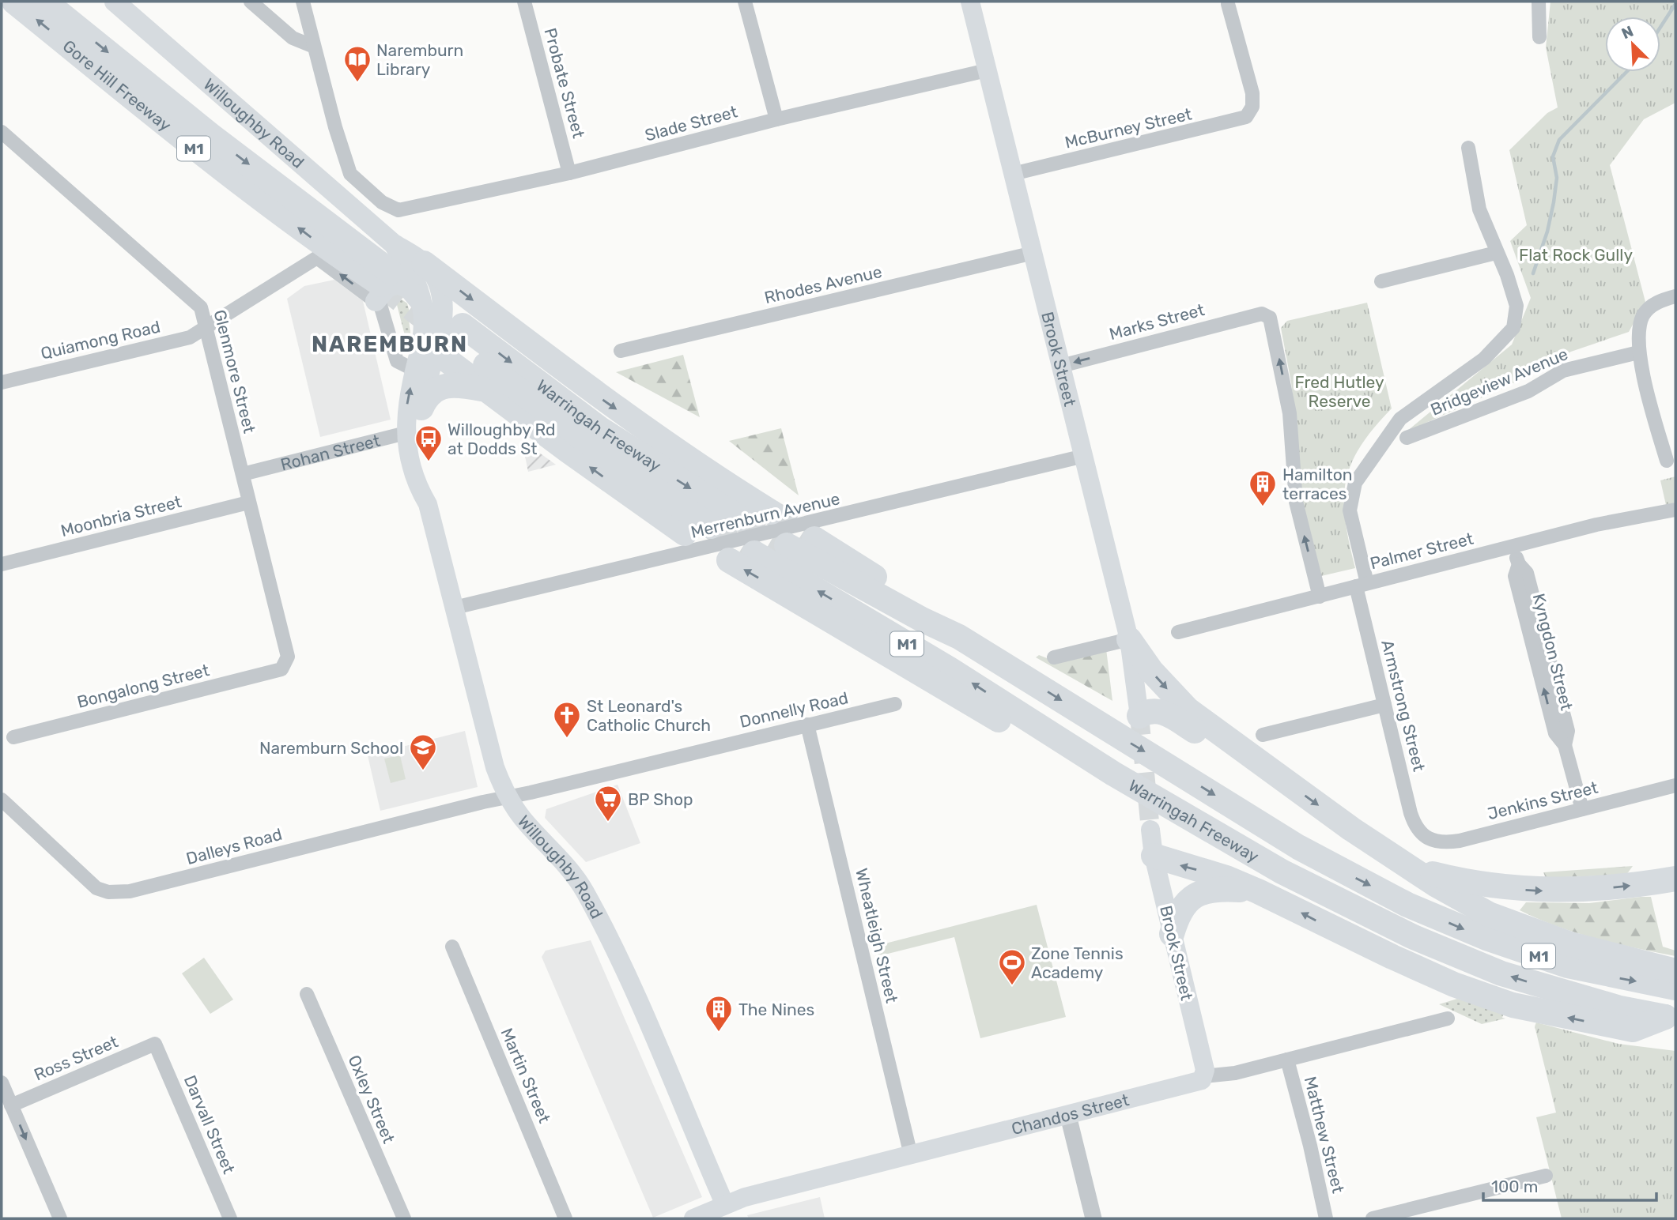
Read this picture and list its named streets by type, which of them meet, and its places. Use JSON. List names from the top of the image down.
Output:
{
  "streets": {
    "highway": ["Gore Hill Freeway", "M1", "Warringah Freeway"],
    "main road": ["Willoughby Road", "Brook Street", "Chandos Street"],
    "street": [
      "Probate Street",
      "Slade Street",
      "McBurney Street",
      "Rhodes Avenue",
      "Marks Street",
      "Quiamong Road",
      "Glenmore Street",
      "Bridgeview Avenue",
      "Rohan Street",
      "Merrenburn Avenue",
      "Moonbria Street",
      "Palmer Street",
      "Kyngdon Street",
      "Bongalong Street",
      "Armstrong Street",
      "Donnelly Road",
      "Jenkins Street",
      "Dalleys Road",
      "Wheatleigh Street",
      "Ross Street",
      "Martin Street",
      "Oxley Street",
      "Darvall Street",
      "Matthew Street"
    ]
  },
  "crossings": [
    ["Probate Street", "Slade Street"],
    ["Gore Hill Freeway", "Quiamong Road"],
    ["Willoughby Road", "Warringah Freeway"],
    ["Willoughby Road", "Rohan Street"],
    ["Willoughby Road", "Merrenburn Avenue"],
    ["Willoughby Road", "Donnelly Road"],
    ["Willoughby Road", "Dalleys Road"],
    ["Willoughby Road", "Chandos Street"],
    ["Slade Street", "Brook Street"],
    ["McBurney Street", "Brook Street"],
    ["Rhodes Avenue", "Brook Street"],
    ["Marks Street", "Brook Street"],
    ["Marks Street", "Palmer Street"],
    ["Quiamong Road", "Glenmore Street"],
    ["Brook Street", "Warringah Freeway"],
    ["Brook Street", "Merrenburn Avenue"],
    ["Brook Street", "Chandos Street"],
    ["Glenmore Street", "Rohan Street"],
    ["Glenmore Street", "Moonbria Street"],
    ["Glenmore Street", "Bongalong Street"],
    ["Palmer Street", "Kyngdon Street"],
    ["Palmer Street", "Armstrong Street"],
    ["Kyngdon Street", "Jenkins Street"],
    ["Armstrong Street", "Jenkins Street"],
    ["Donnelly Road", "Dalleys Road"],
    ["Donnelly Road", "Wheatleigh Street"],
    ["Wheatleigh Street", "Chandos Street"],
    ["Ross Street", "Darvall Street"],
    ["Chandos Street", "Matthew Street"]
  ],
  "one_way": ["Quiamong Road"],
  "districts": ["NAREMBURN"],
  "parks": ["Flat Rock Gully", "Fred Hutley Reserve"],
  "places": {
    "library": ["Naremburn Library"],
    "bus stop": ["Willoughby Rd at Dodds St"],
    "building": ["Hamilton terraces", "The Nines"],
    "church": ["St Leonard's Catholic Church"],
    "school or university": ["Naremburn School"],
    "supermarket": ["BP Shop"],
    "sports": ["Zone Tennis Academy"]
  },
  "scale_bar": "100 m",
  "north": "top left"
}
